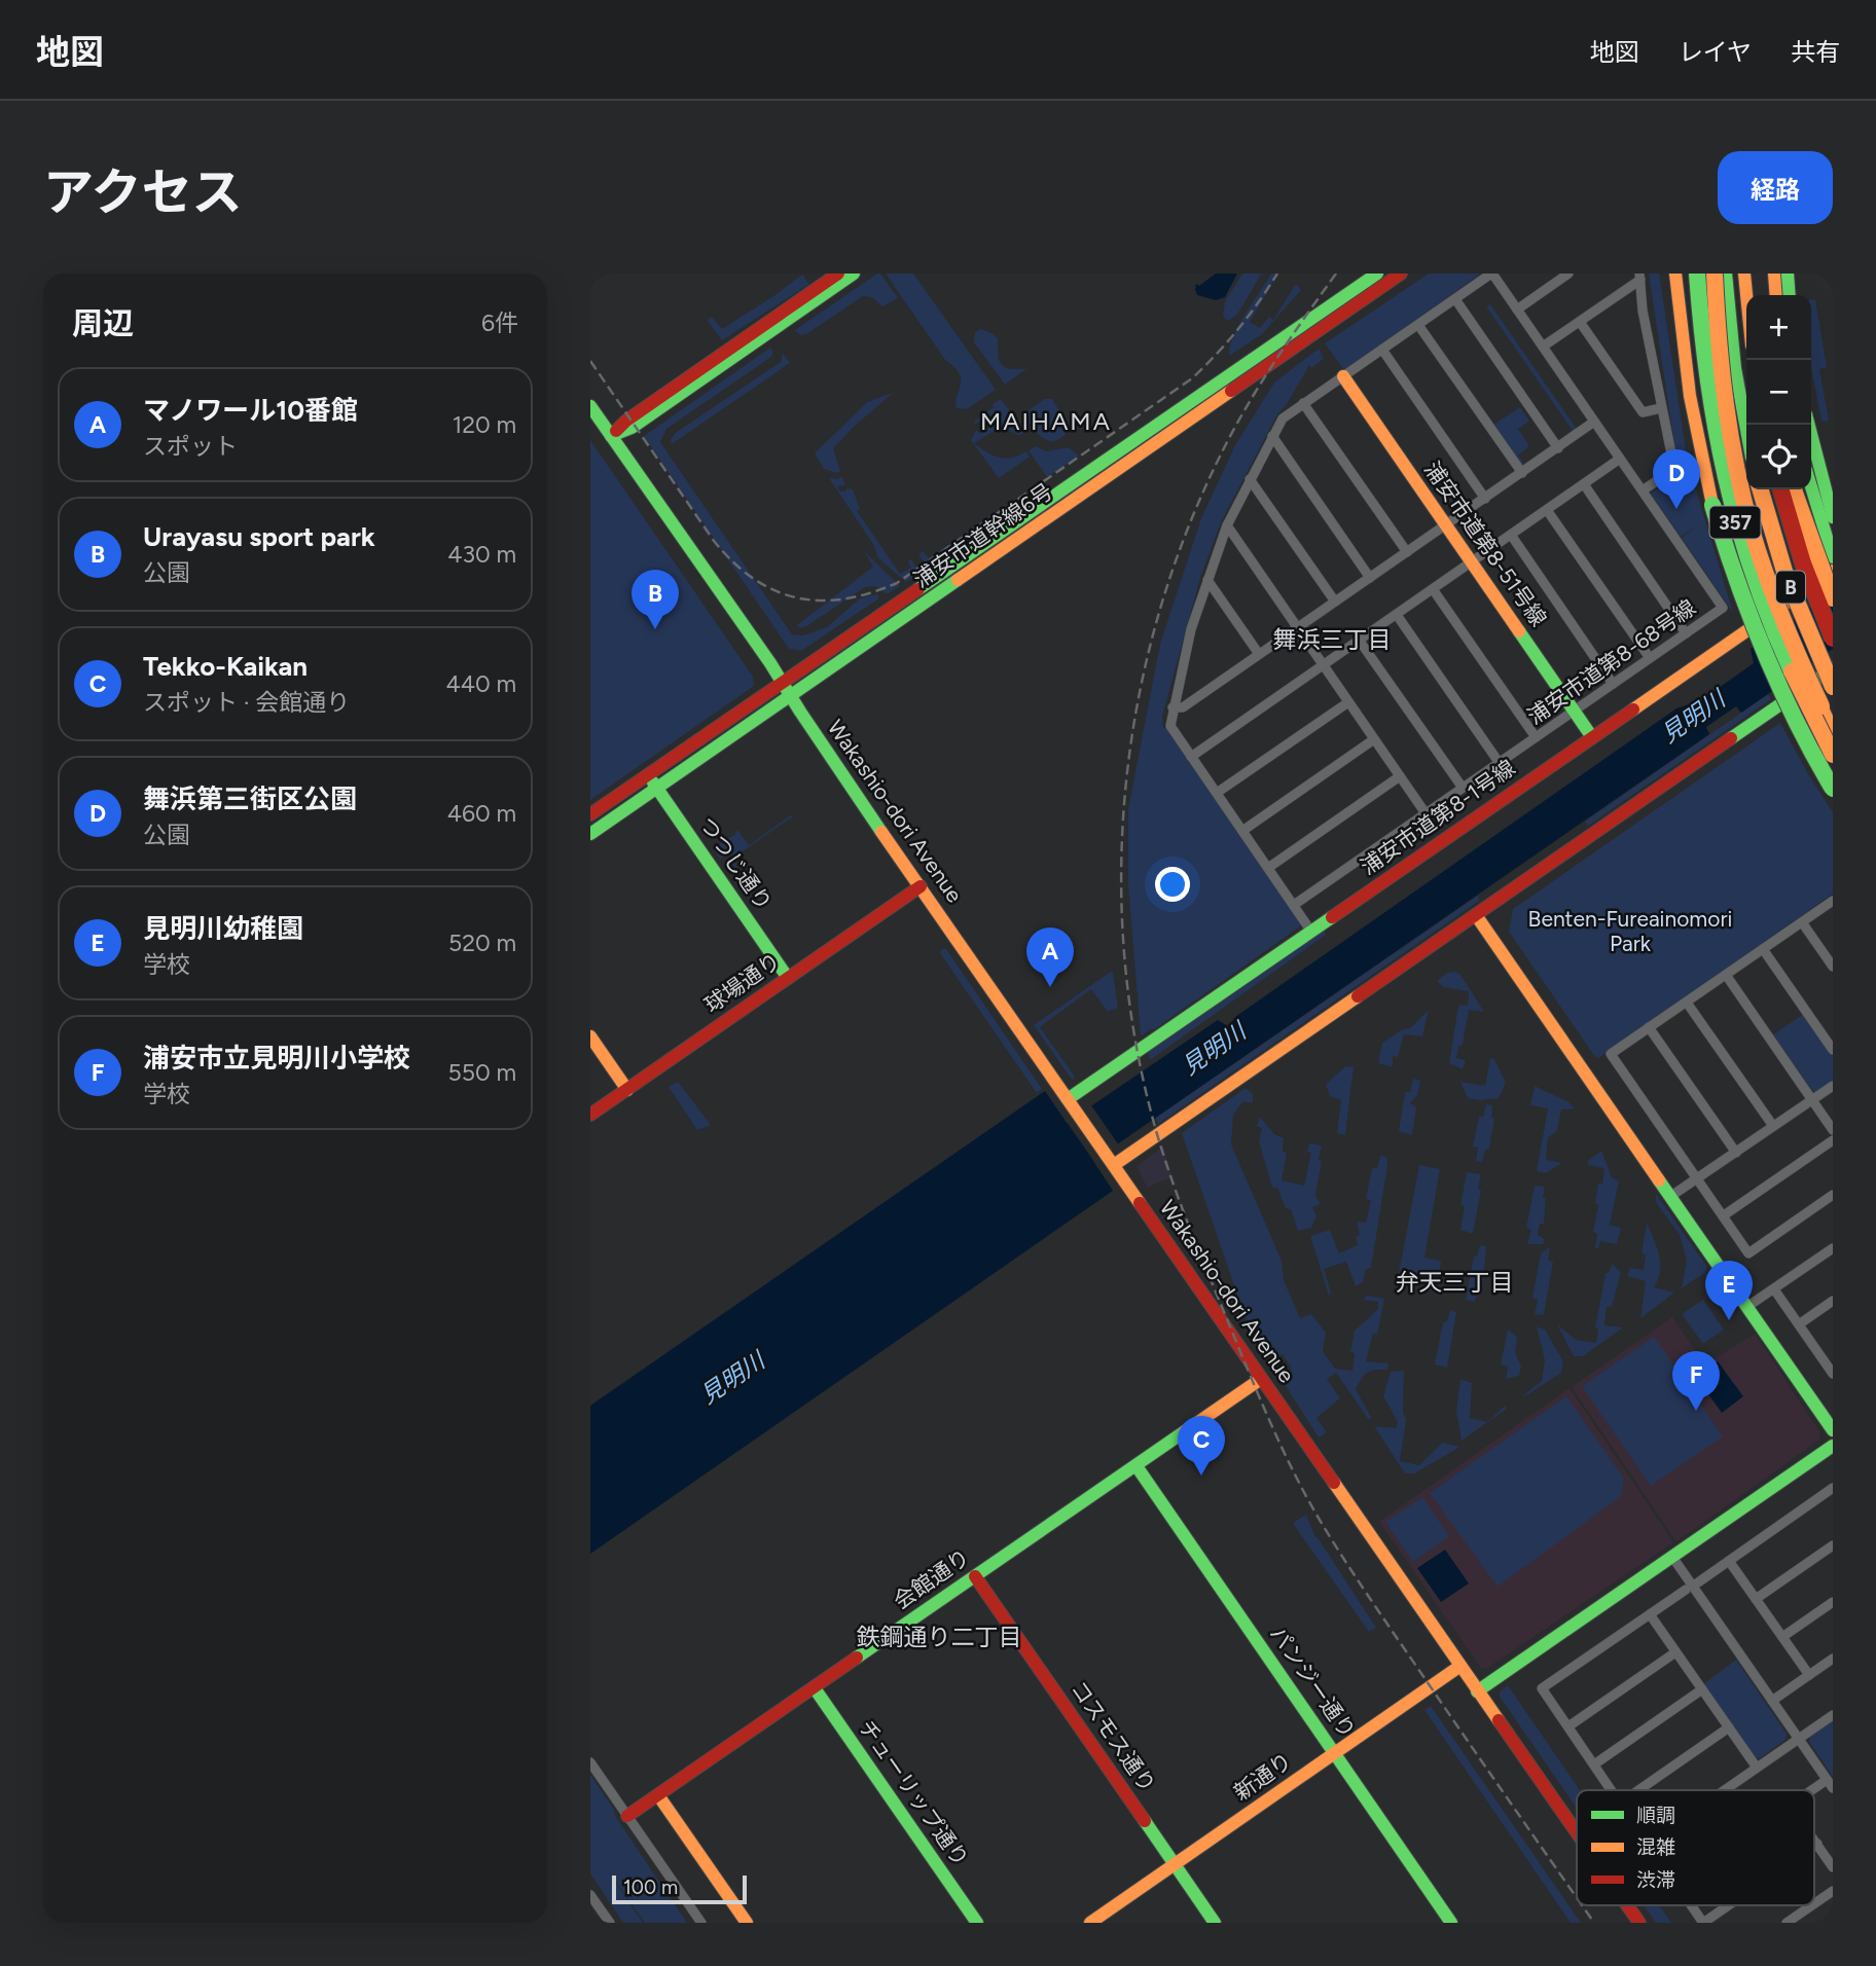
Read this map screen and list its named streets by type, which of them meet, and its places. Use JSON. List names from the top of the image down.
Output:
{
  "streets": {
    "main road": [
      "357",
      "浦安市道幹線6号",
      "浦安市道第8-51号線",
      "B",
      "Wakashio-dori Avenue",
      "浦安市道第8-1号線",
      "つつじ通り",
      "球場通り",
      "会館通り",
      "パンジー通り",
      "コスモス通り",
      "新通り",
      "チューリップ通り"
    ],
    "street": ["浦安市道第8-68号線"]
  },
  "crossings": [
    ["浦安市道幹線6号", "Wakashio-dori Avenue"],
    ["浦安市道幹線6号", "つつじ通り"],
    ["浦安市道第8-51号線", "浦安市道第8-68号線"],
    ["浦安市道第8-51号線", "浦安市道第8-1号線"],
    ["浦安市道第8-68号線", "浦安市道第8-1号線"],
    ["Wakashio-dori Avenue", "浦安市道第8-1号線"],
    ["Wakashio-dori Avenue", "球場通り"],
    ["Wakashio-dori Avenue", "会館通り"],
    ["Wakashio-dori Avenue", "新通り"],
    ["つつじ通り", "球場通り"],
    ["会館通り", "パンジー通り"],
    ["会館通り", "コスモス通り"],
    ["会館通り", "チューリップ通り"],
    ["パンジー通り", "新通り"],
    ["コスモス通り", "新通り"]
  ],
  "districts": [
    "MAIHAMA",
    "舞浜三丁目",
    "弁天三丁目",
    "鉄鋼通り二丁目"
  ],
  "water": ["見明川"],
  "parks": ["Benten-Fureainomori Park"],
  "legend": ["順調", "混雑", "渋滞"],
  "scale_bar": "100 m",
  "page": {
    "header": "地図",
    "nav": ["地図", "レイヤ", "共有"],
    "title": "アクセス",
    "buttons": "経路",
    "heading": ["周辺", "6件"],
    "map_buttons": ["+", "−"],
    "list": [
      {
        "mark": "A",
        "name": "マノワール10番館",
        "note": "スポット",
        "value": "120 m"
      },
      {
        "mark": "B",
        "name": "Urayasu sport park",
        "note": "公園",
        "value": "430 m"
      },
      {
        "mark": "C",
        "name": "Tekko-Kaikan",
        "note": "スポット · 会館通り",
        "value": "440 m"
      },
      {
        "mark": "D",
        "name": "舞浜第三街区公園",
        "note": "公園",
        "value": "460 m"
      },
      {
        "mark": "E",
        "name": "見明川幼稚園",
        "note": "学校",
        "value": "520 m"
      },
      {
        "mark": "F",
        "name": "浦安市立見明川小学校",
        "note": "学校",
        "value": "550 m"
      }
    ],
    "pins": [
      "D",
      "B",
      "A",
      "E",
      "F",
      "C"
    ],
    "scale": "100 m"
  }
}
